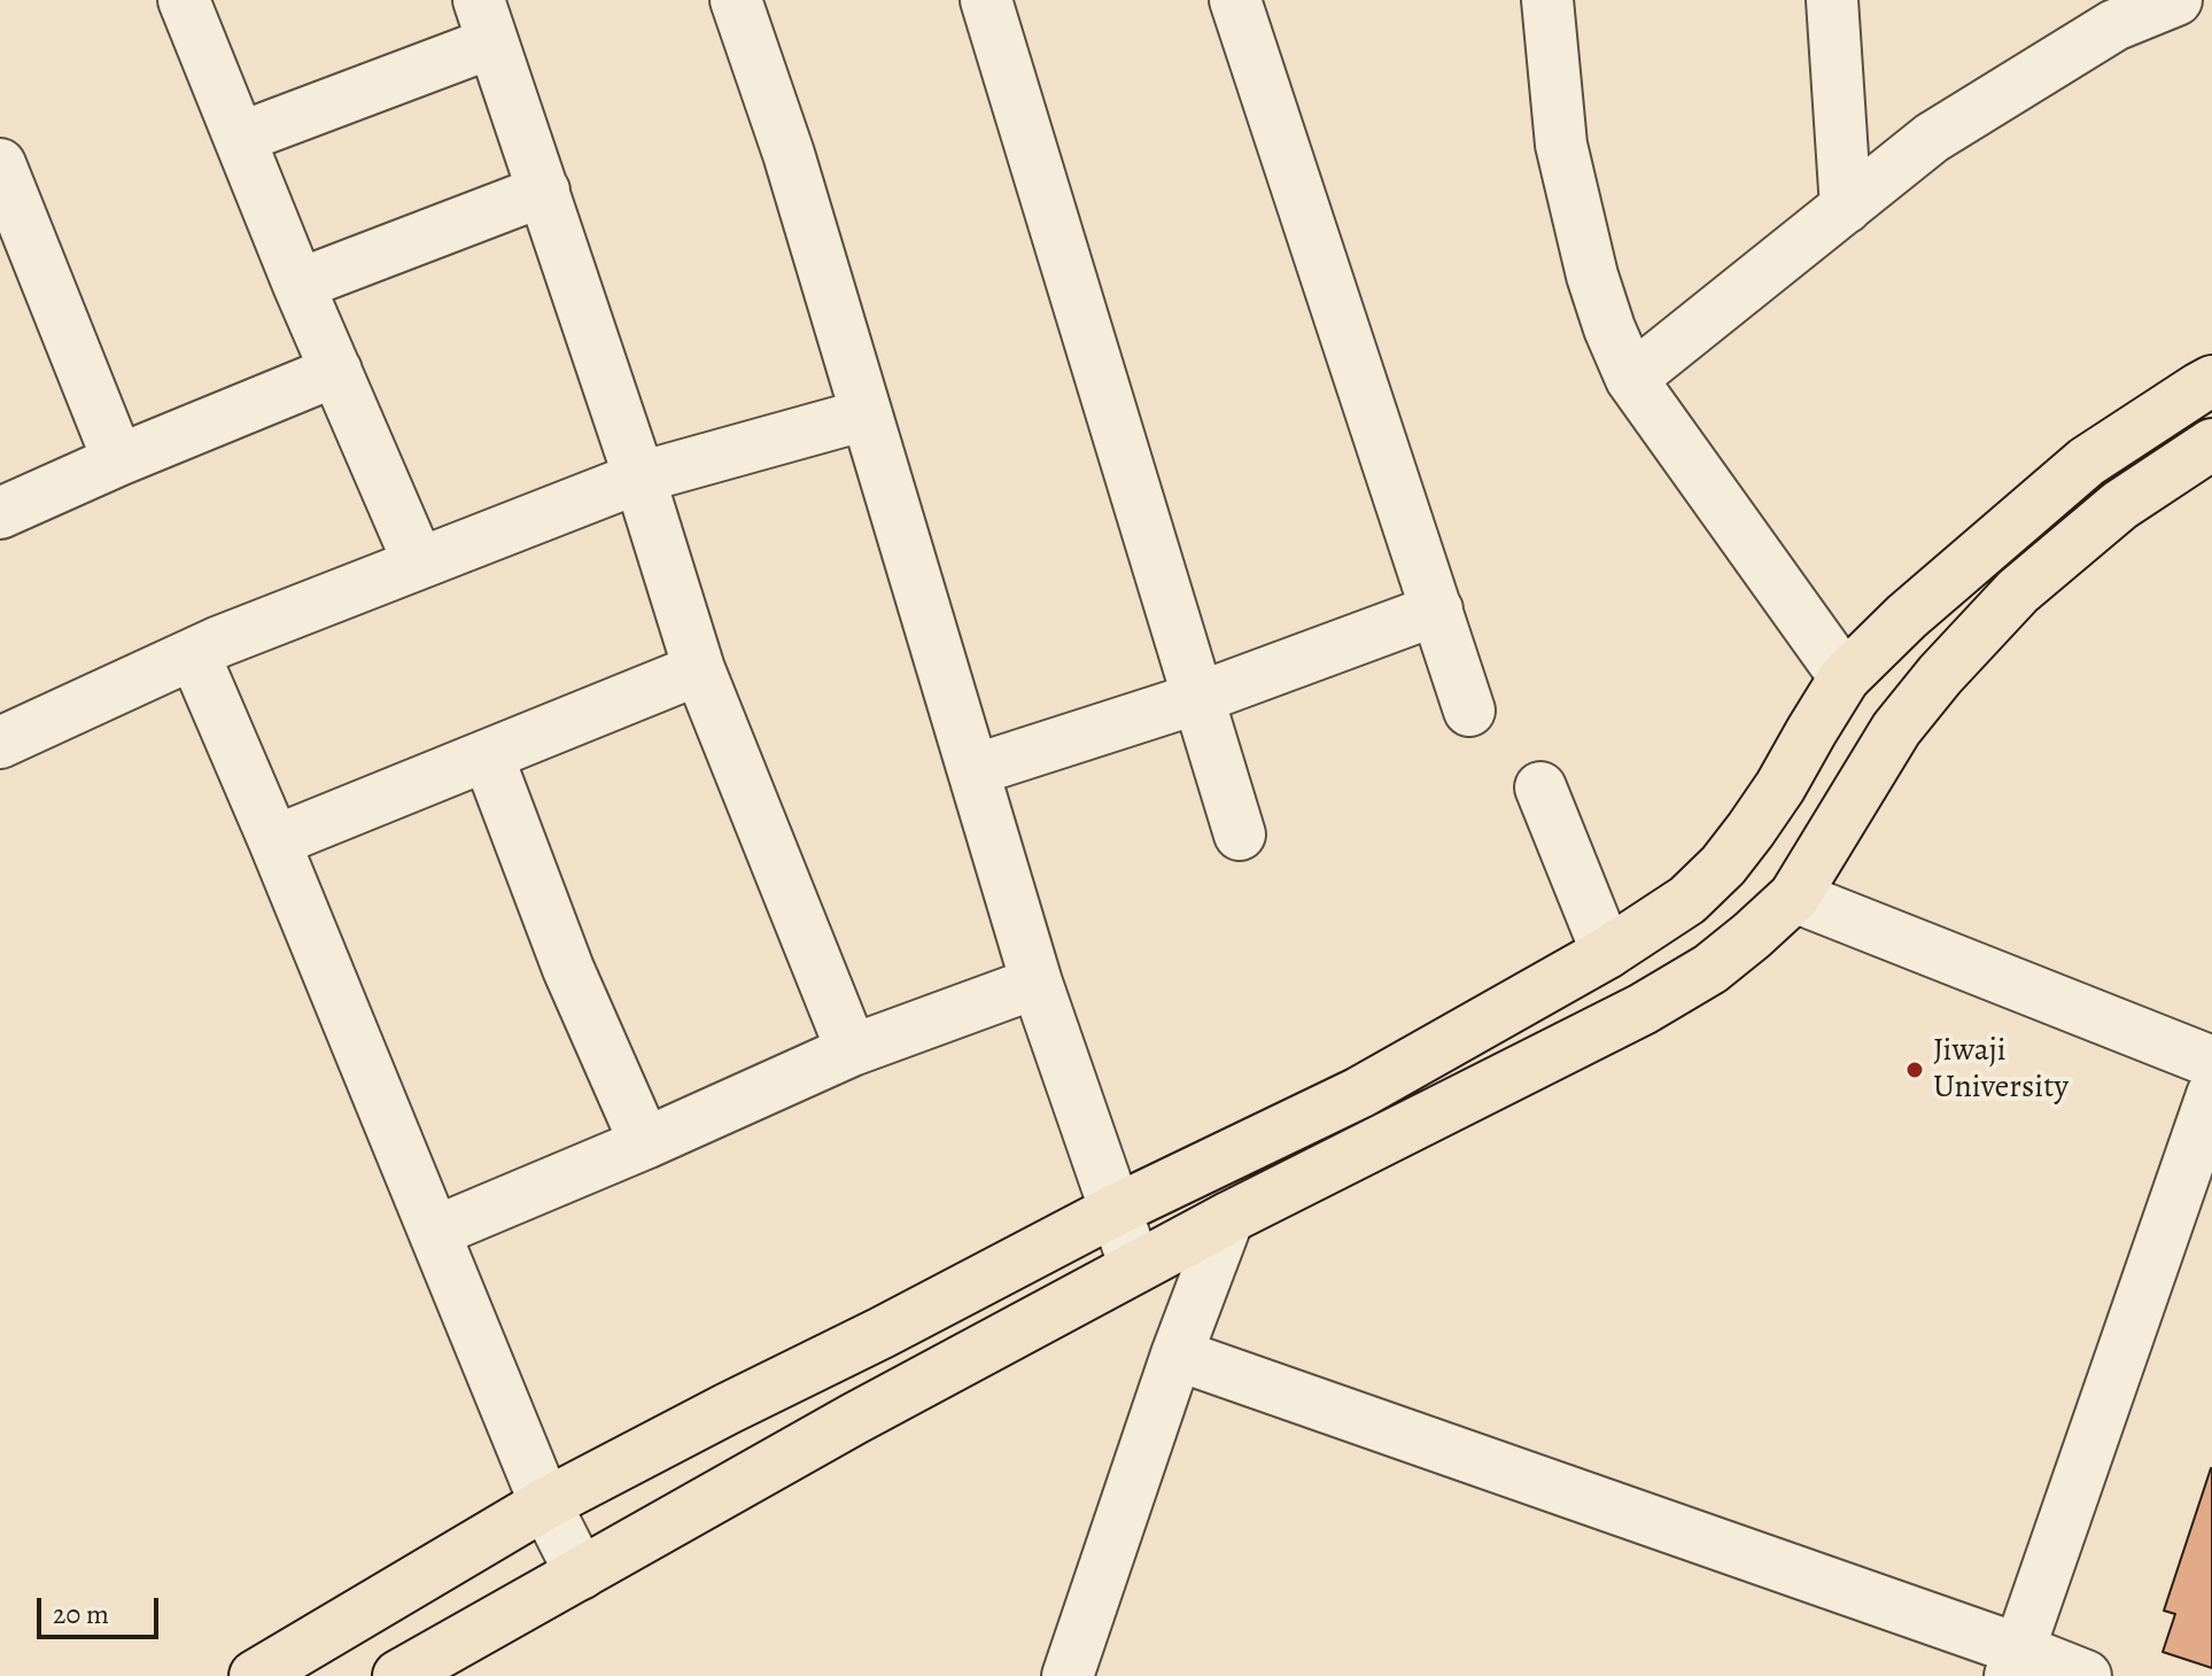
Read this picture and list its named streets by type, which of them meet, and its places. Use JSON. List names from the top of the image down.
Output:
{
  "places": ["Jiwaji University"],
  "scale_bar": "20 m"
}
